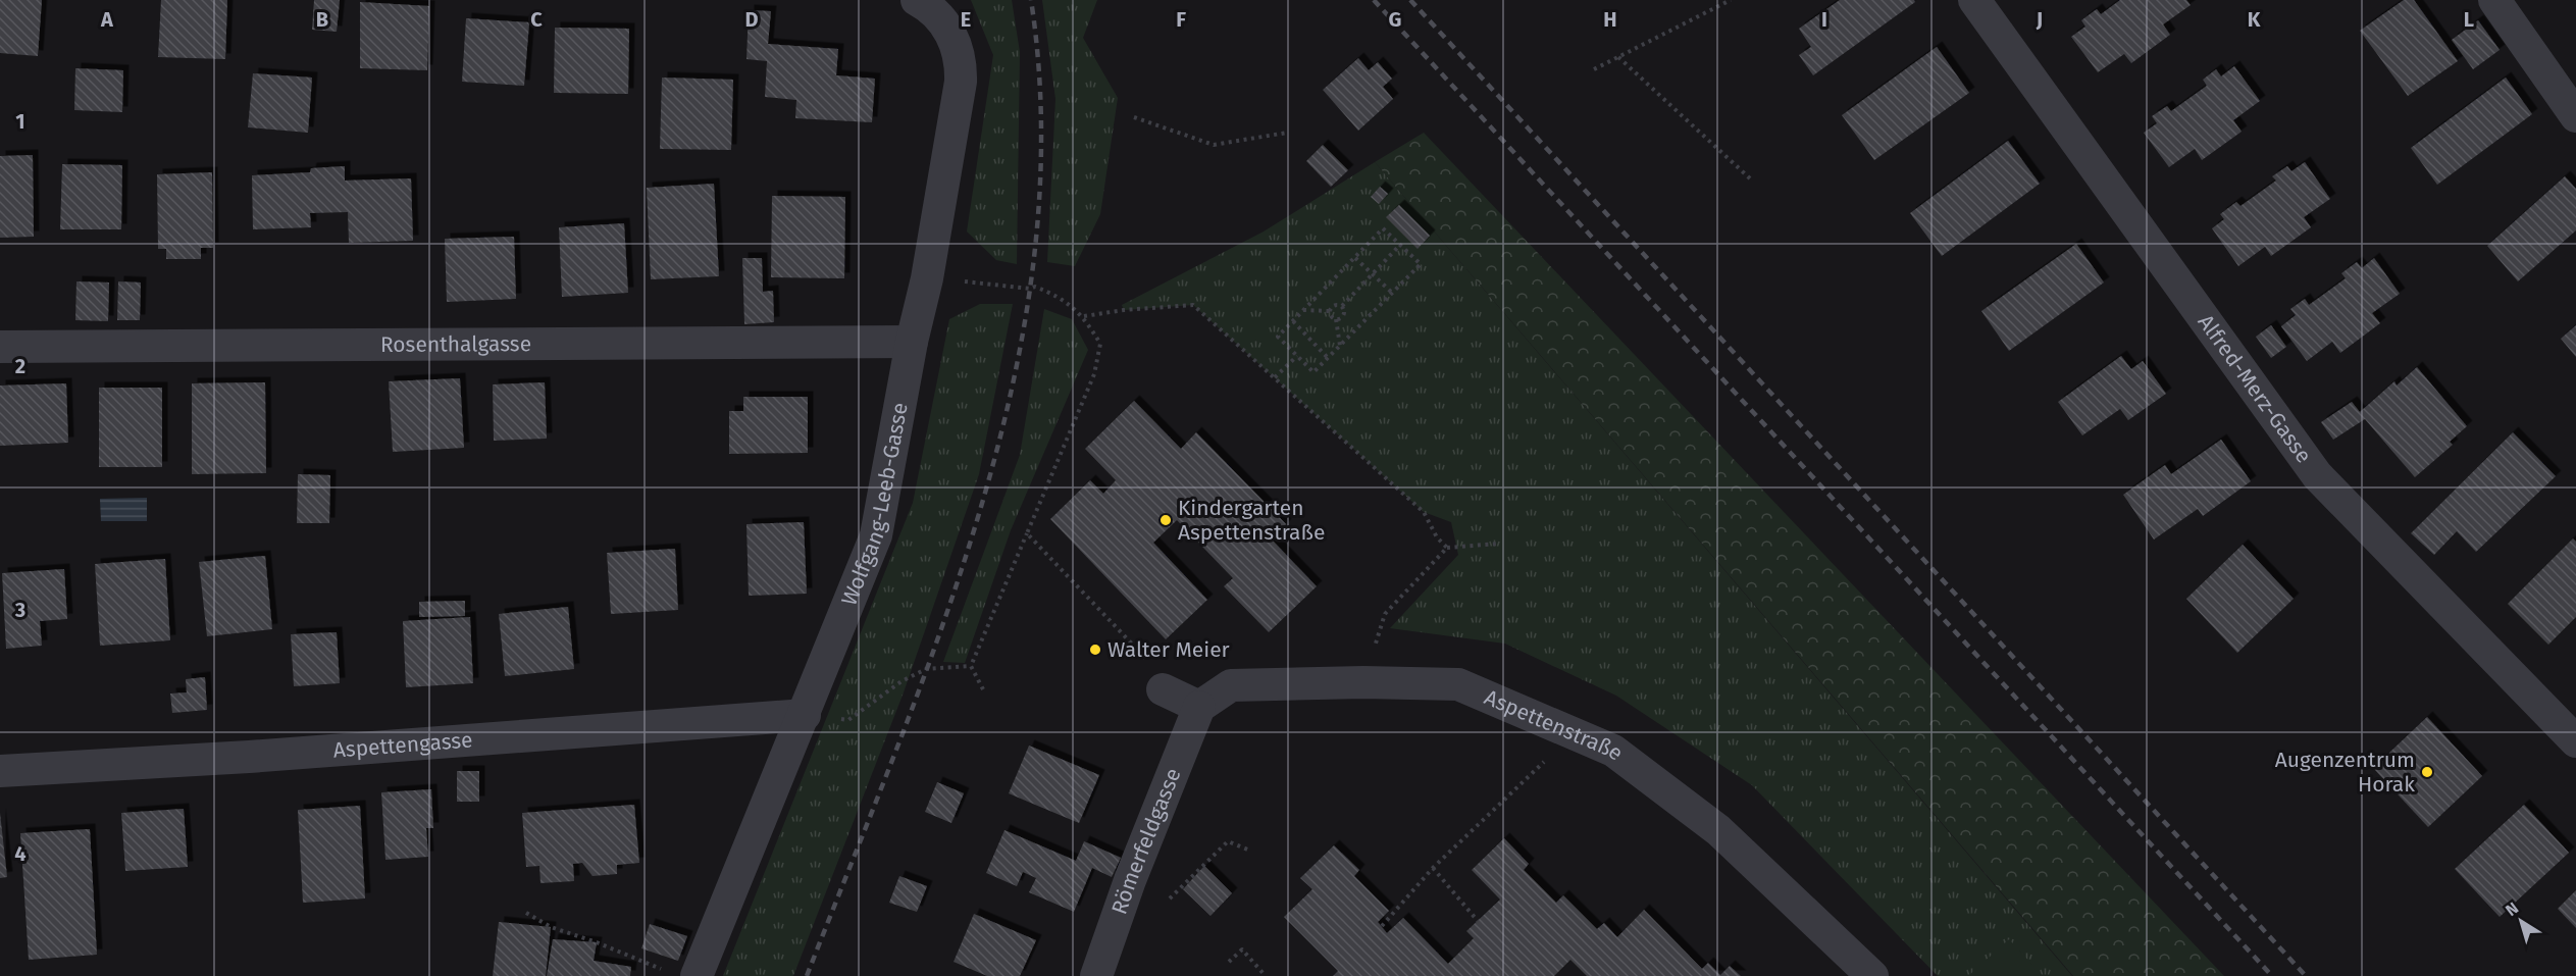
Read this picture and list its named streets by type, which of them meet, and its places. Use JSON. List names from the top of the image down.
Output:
{
  "streets": {
    "street": [
      "Rosenthalgasse",
      "Alfred-Merz-Gasse",
      "Wolfgang-Leeb-Gasse",
      "Aspettenstraße",
      "Aspettengasse",
      "Römerfeldgasse"
    ]
  },
  "crossings": [
    ["Rosenthalgasse", "Wolfgang-Leeb-Gasse"],
    ["Wolfgang-Leeb-Gasse", "Aspettengasse"],
    ["Aspettenstraße", "Römerfeldgasse"]
  ],
  "places": ["Kindergarten Aspettenstraße", "Walter Meier", "Augenzentrum Horak"],
  "north": "top left",
  "grid": {
    "columns": [
      "A",
      "B",
      "C",
      "D",
      "E",
      "F",
      "G",
      "H",
      "I",
      "J",
      "K",
      "L"
    ],
    "rows": [
      "1",
      "2",
      "3",
      "4"
    ]
  }
}
